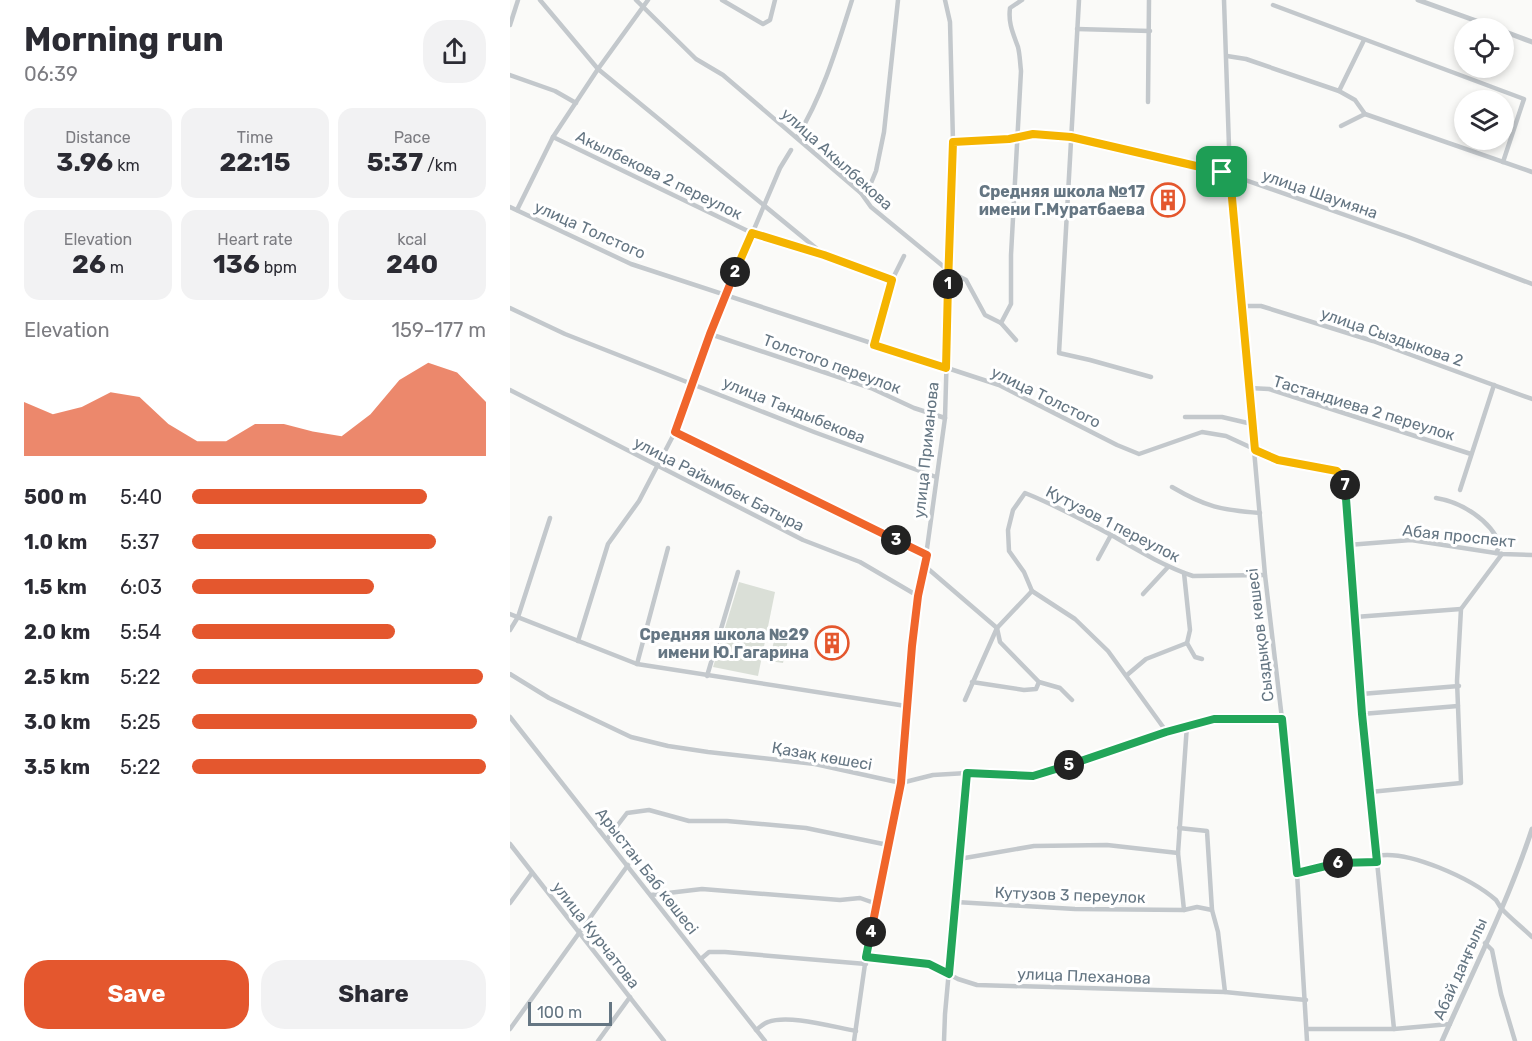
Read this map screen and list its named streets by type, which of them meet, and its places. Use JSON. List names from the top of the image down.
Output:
{
  "streets": {
    "street": [
      "улица Акылбекова",
      "Акылбекова 2 переулок",
      "улица Шаумяна",
      "улица Толстого",
      "улица Сыздыкова 2",
      "Толстого переулок",
      "Тастандиева 2 переулок",
      "улица Тандыбекова",
      "улица Приманова",
      "улица Райымбек Батыра",
      "Кутузов 1 переулок",
      "Абая проспект",
      "Сыздықов көшесі",
      "Қазақ көшесі",
      "Арыстан Баб көшесі",
      "Кутузов 3 переулок",
      "улица Курчатова",
      "Абай даңғылы",
      "улица Плеханова"
    ]
  },
  "crossings": [
    ["улица Акылбекова", "Акылбекова 2 переулок"],
    ["улица Акылбекова", "улица Приманова"],
    ["Акылбекова 2 переулок", "улица Толстого"],
    ["улица Шаумяна", "улица Приманова"],
    ["улица Шаумяна", "Сыздықов көшесі"],
    ["улица Толстого", "улица Приманова"],
    ["улица Толстого", "Абая проспект"],
    ["улица Толстого", "Сыздықов көшесі"],
    ["улица Сыздыкова 2", "Сыздықов көшесі"],
    ["Толстого переулок", "улица Приманова"],
    ["Тастандиева 2 переулок", "Сыздықов көшесі"],
    ["улица Тандыбекова", "улица Приманова"],
    ["улица Приманова", "улица Райымбек Батыра"],
    ["улица Приманова", "Қазақ көшесі"],
    ["улица Приманова", "улица Плеханова"],
    ["Кутузов 1 переулок", "Сыздықов көшесі"],
    ["Сыздықов көшесі", "Қазақ көшесі"],
    ["Сыздықов көшесі", "улица Плеханова"]
  ],
  "places": {
    "building": ["Средняя школа №17 имени Г.Муратбаева", "Средняя школа №29 имени Ю.Гагарина"]
  },
  "scale_bar": "100 m",
  "page": {
    "heading": ["Morning run", "06:39"],
    "stats": [
      ["Distance", "3.96 km"],
      ["Time", "22:15"],
      ["Pace", "5:37 /km"],
      ["Elevation", "26 m"],
      ["Heart rate", "136 bpm"],
      ["kcal", "240"]
    ],
    "pins": [
      "2",
      "1",
      "7",
      "3",
      "5",
      "6",
      "4"
    ],
    "chart": ["Elevation", "159–177 m"],
    "list": [
      {
        "name": "500 m",
        "note": "5:40"
      },
      {
        "name": "1.0 km",
        "note": "5:37"
      },
      {
        "name": "1.5 km",
        "note": "6:03"
      },
      {
        "name": "2.0 km",
        "note": "5:54"
      },
      {
        "name": "2.5 km",
        "note": "5:22"
      },
      {
        "name": "3.0 km",
        "note": "5:25"
      },
      {
        "name": "3.5 km",
        "note": "5:22"
      }
    ],
    "buttons": ["Save", "Share"],
    "scale": "100 m"
  }
}
